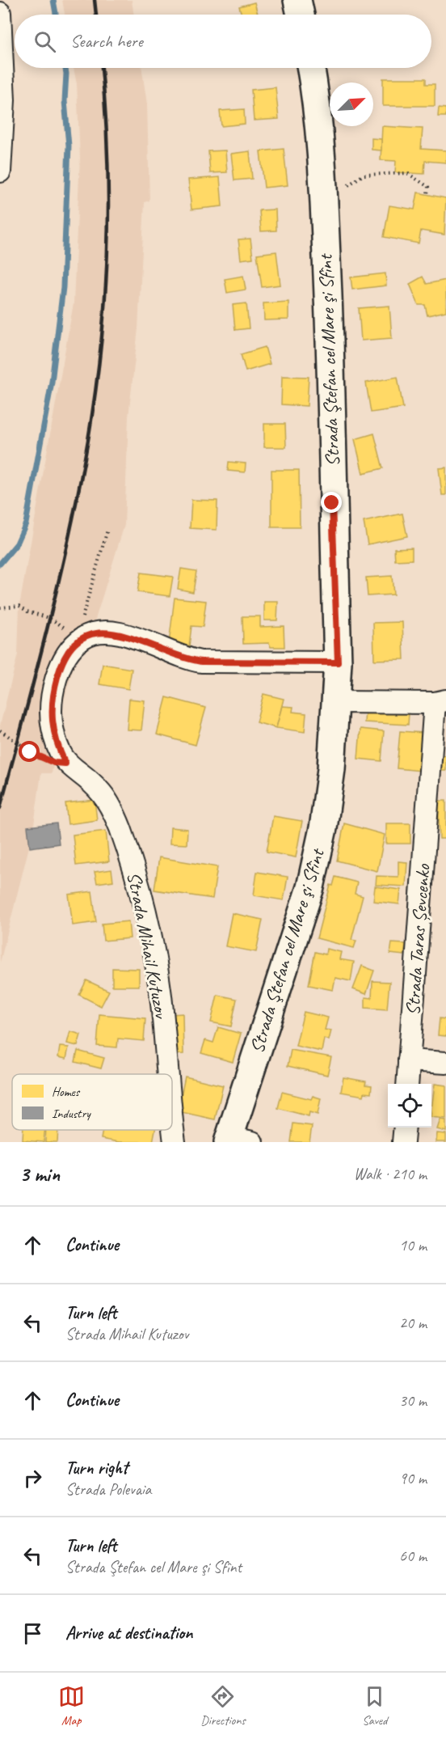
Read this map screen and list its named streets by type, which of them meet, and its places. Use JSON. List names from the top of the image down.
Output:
{
  "streets": {
    "main road": ["Strada Ştefan cel Mare şi Sfînt"],
    "street": ["Strada Taras Șevcenko", "Strada Mihail Kutuzov"]
  },
  "crossings": [
    ["Strada Ştefan cel Mare şi Sfînt", "Strada Taras Șevcenko"]
  ],
  "legend": ["Homes", "Industry"],
  "north": "top right",
  "page": {
    "search": "Search here",
    "heading": ["3 min", "Walk · 210 m"],
    "list": [
      ["Continue", "10 m"],
      ["Turn left", "Strada Mihail Kutuzov", "20 m"],
      ["Continue", "30 m"],
      ["Turn right", "Strada Polevaia", "90 m"],
      ["Turn left", "Strada Ştefan cel Mare şi Sfînt", "60 m"],
      "Arrive at destination"
    ],
    "nav": ["Map", "Directions", "Saved"]
  }
}
